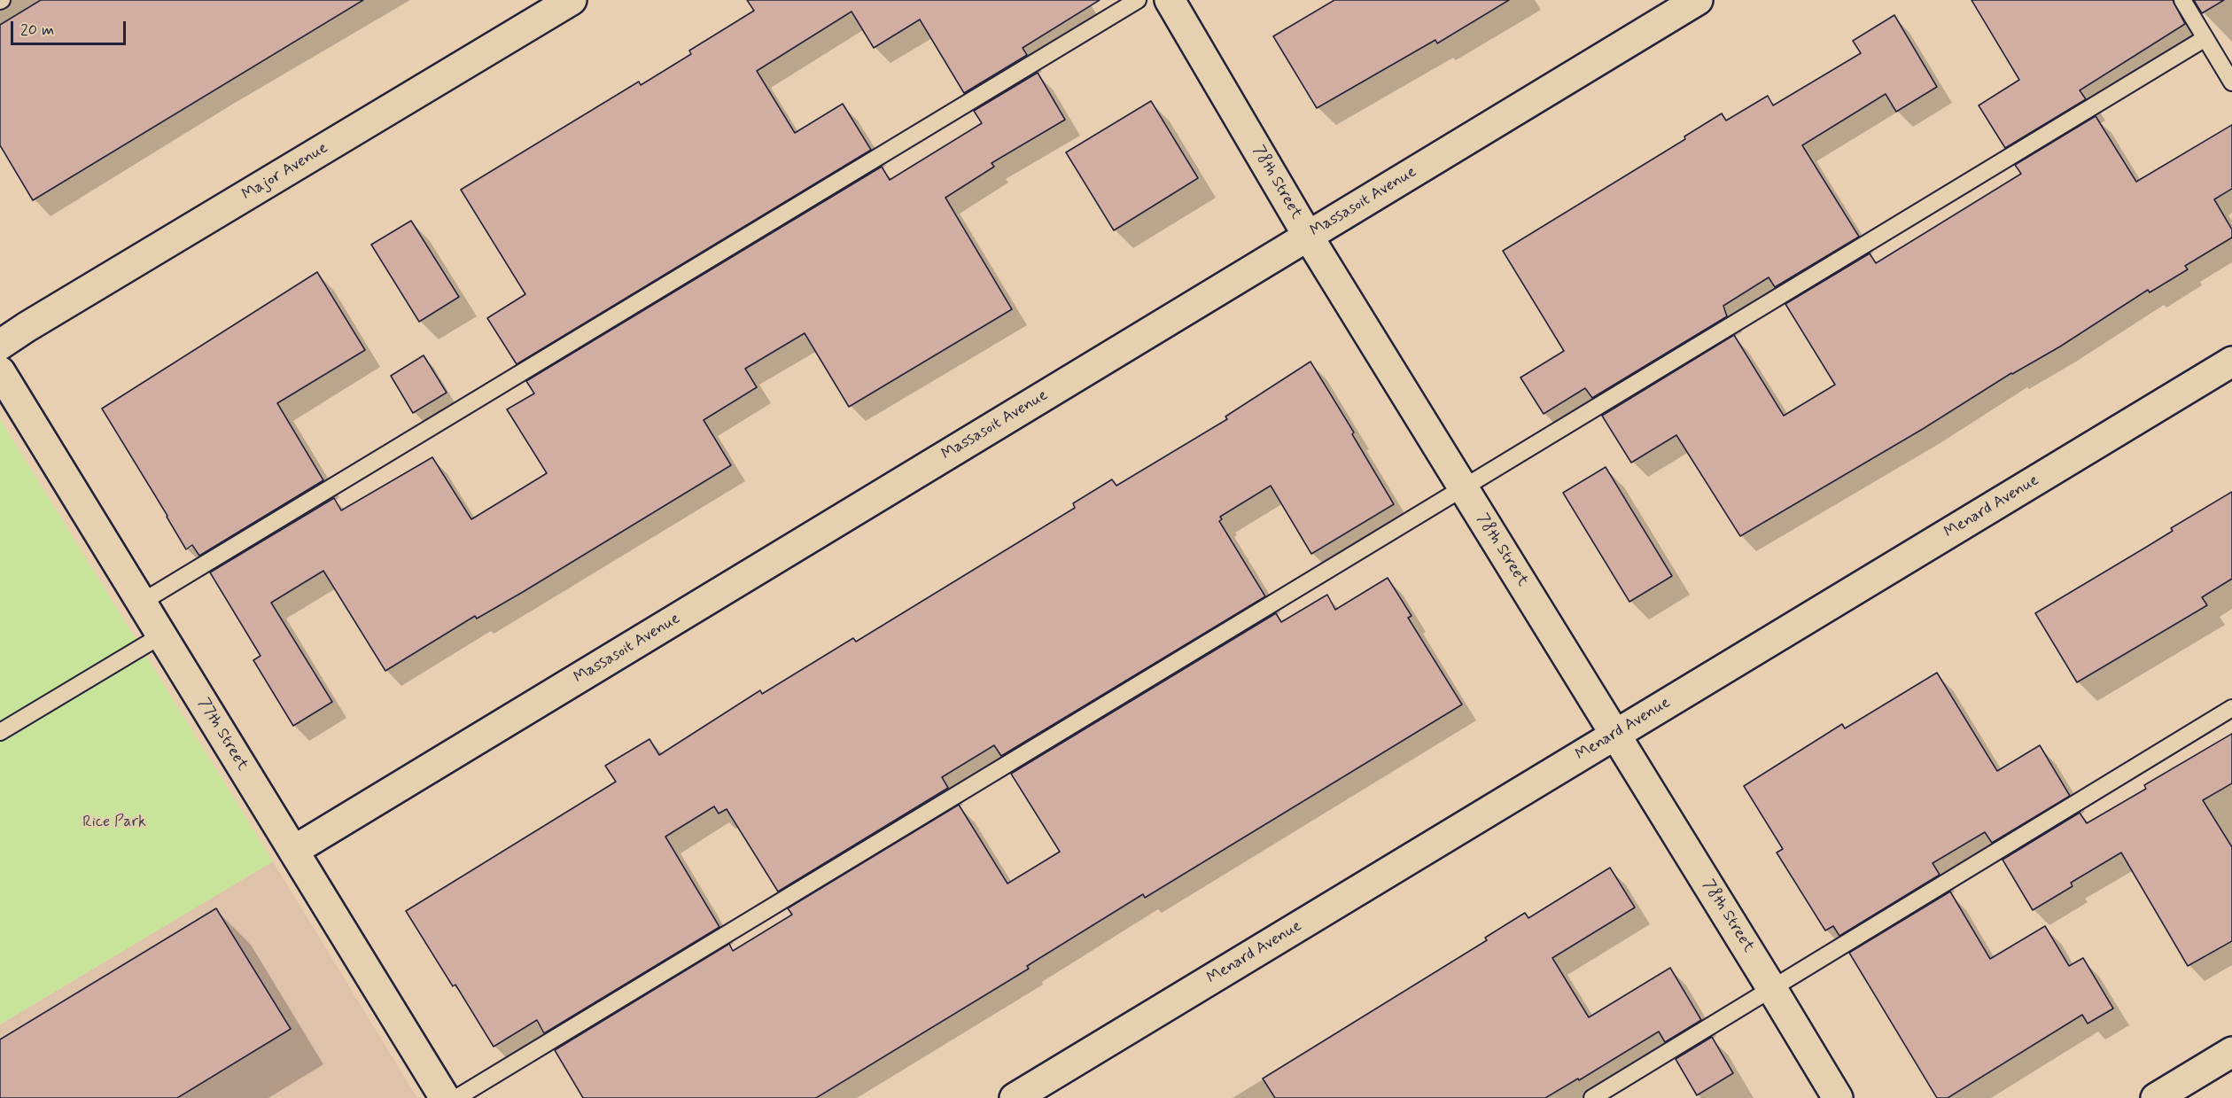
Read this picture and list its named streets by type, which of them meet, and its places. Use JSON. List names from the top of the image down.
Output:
{
  "streets": {
    "street": [
      "Major Avenue",
      "78th Street",
      "Massasoit Avenue",
      "Menard Avenue",
      "77th Street"
    ]
  },
  "crossings": [
    ["78th Street", "Massasoit Avenue"],
    ["78th Street", "Menard Avenue"],
    ["Massasoit Avenue", "77th Street"]
  ],
  "parks": ["Rice Park"],
  "scale_bar": "20 m"
}
